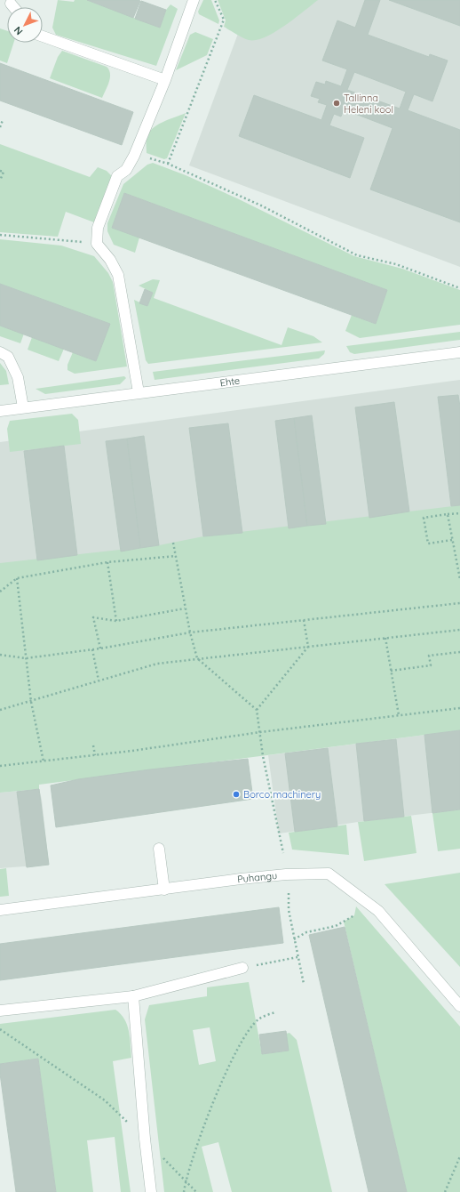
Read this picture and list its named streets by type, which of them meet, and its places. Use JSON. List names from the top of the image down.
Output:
{
  "streets": {
    "street": ["Ehte", "Puhangu"]
  },
  "places": ["Tallinna Heleni kool", "Borco machinery"],
  "north": "bottom left"
}
